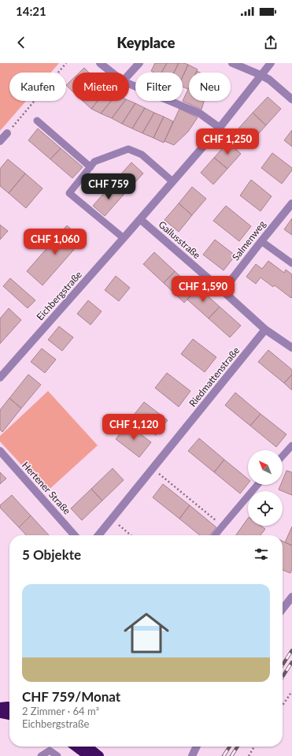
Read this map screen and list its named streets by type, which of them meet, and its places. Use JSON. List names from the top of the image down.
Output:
{
  "streets": {
    "street": [
      "Gallusstraße",
      "Salmenweg",
      "Eichbergstraße",
      "Riedmattenstraße",
      "Hertener Straße"
    ]
  },
  "crossings": [
    ["Gallusstraße", "Salmenweg"],
    ["Gallusstraße", "Eichbergstraße"],
    ["Gallusstraße", "Riedmattenstraße"]
  ],
  "north": "top left",
  "page": {
    "status": "14:21",
    "header": "Keyplace",
    "chip": [
      "Kaufen",
      "Mieten",
      "Filter",
      "Neu"
    ],
    "price": [
      "CHF 1,250",
      "CHF 759",
      "CHF 1,060",
      "CHF 1,590",
      "CHF 1,120"
    ],
    "heading": "5 Objekte",
    "list": [
      {
        "name": "CHF 759/Monat",
        "note": "2 Zimmer · 64 m² · Eichbergstraße"
      }
    ]
  }
}
